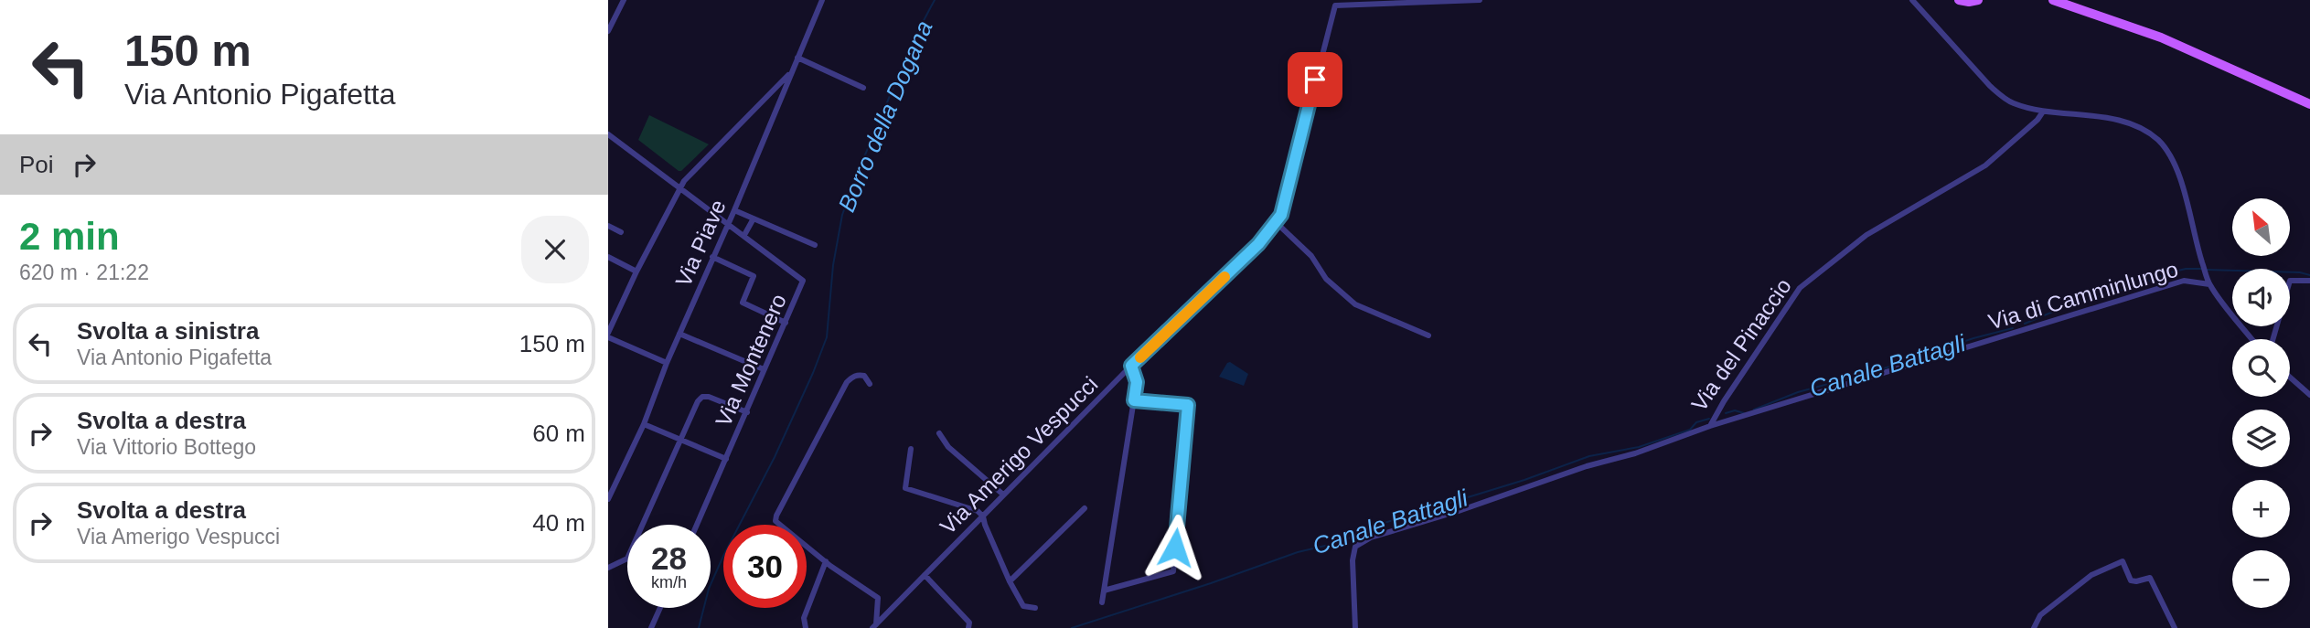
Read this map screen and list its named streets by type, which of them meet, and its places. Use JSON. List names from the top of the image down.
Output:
{
  "streets": {
    "street": [
      "Via Piave",
      "Via di Camminlungo",
      "Via del Pinaccio",
      "Via Montenero",
      "Via Amerigo Vespucci"
    ]
  },
  "crossings": [
    ["Via Piave", "Via Montenero"],
    ["Via di Camminlungo", "Via del Pinaccio"]
  ],
  "water": ["Borro della Dogana", "Canale Battagli"],
  "north": "top left",
  "page": {
    "turn": ["150 m", "Via Antonio Pigafetta"],
    "then": "Poi",
    "heading": ["2 min", "620 m · 21:22"],
    "map_buttons": ["+", "−"],
    "list": [
      {
        "name": "Svolta a sinistra",
        "note": "Via Antonio Pigafetta",
        "value": "150 m"
      },
      {
        "name": "Svolta a destra",
        "note": "Via Vittorio Bottego",
        "value": "60 m"
      },
      {
        "name": "Svolta a destra",
        "note": "Via Amerigo Vespucci",
        "value": "40 m"
      }
    ],
    "speed": "28 km/h",
    "limit": "30"
  }
}
